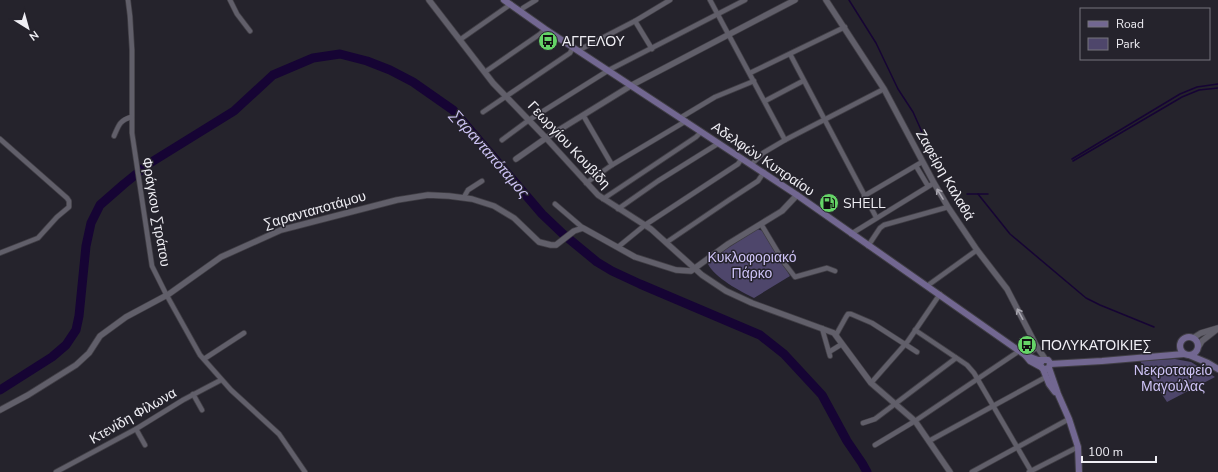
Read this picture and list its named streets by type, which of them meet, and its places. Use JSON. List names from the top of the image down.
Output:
{
  "streets": {
    "main road": ["Αδελφών Κυπραίου"],
    "street": [
      "Γεωργίου Κουβίδη",
      "Ζαφείρη Καλαθά",
      "Σαρανταποτάμου",
      "Φράγκου Στράτου",
      "Κτενίδη Φίλωνα"
    ]
  },
  "crossings": [
    ["Αδελφών Κυπραίου", "Ζαφείρη Καλαθά"],
    ["Σαρανταποτάμου", "Φράγκου Στράτου"],
    ["Φράγκου Στράτου", "Κτενίδη Φίλωνα"]
  ],
  "water": ["Σαρανταπόταμος"],
  "parks": ["Κυκλοφοριακό Πάρκο", "Νεκροταφείο Μαγούλας"],
  "places": {
    "bus stop": ["ΑΓΓΕΛΟΥ", "ΠΟΛΥΚΑΤΟΙΚΙΕΣ"],
    "fuel station": ["SHELL"]
  },
  "legend": ["Road", "Park"],
  "scale_bar": "100 m",
  "north": "bottom right"
}
